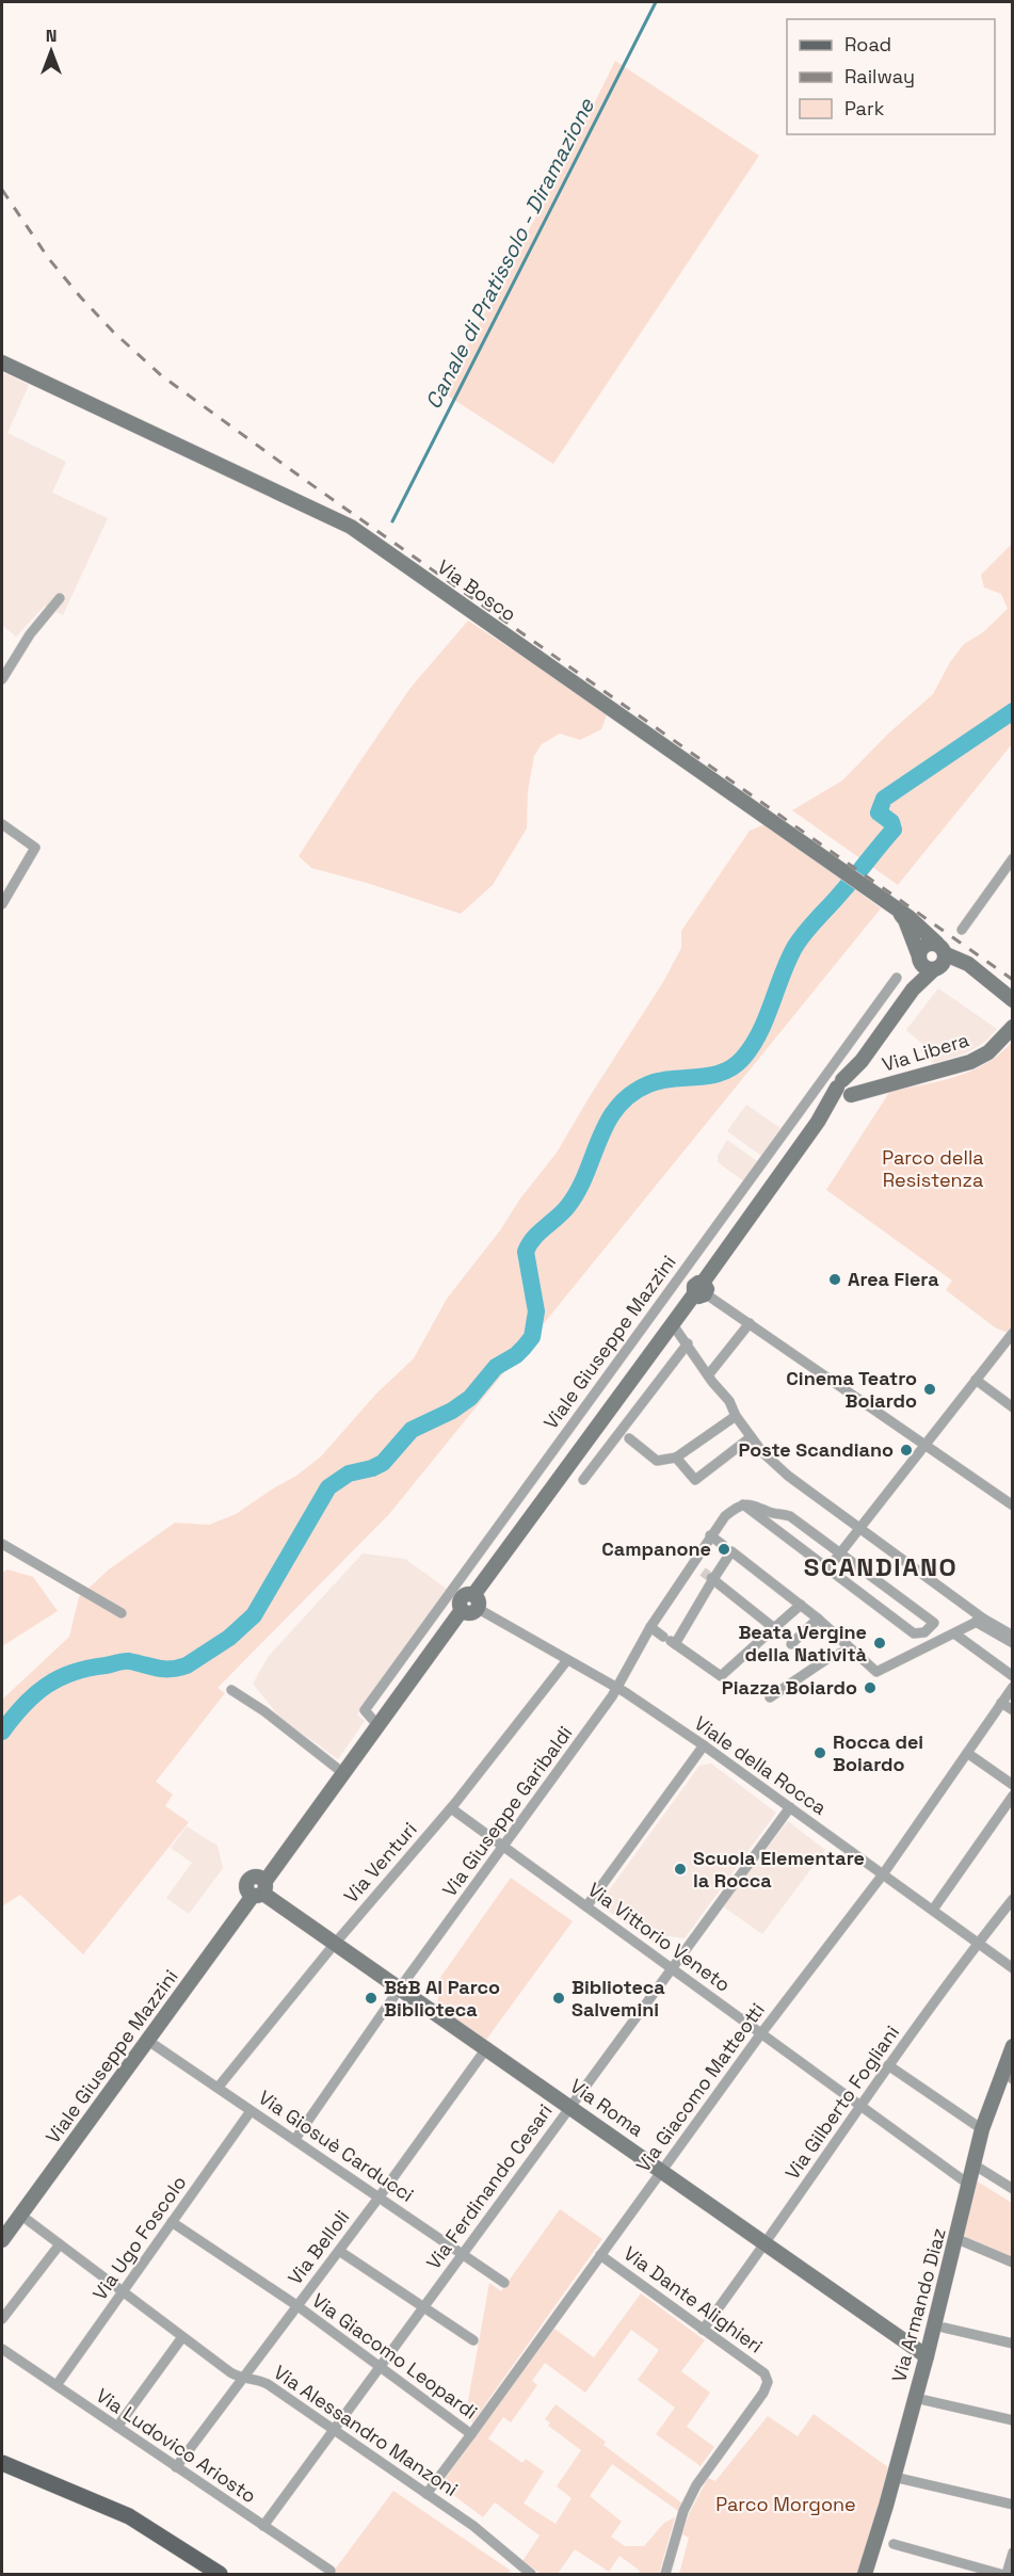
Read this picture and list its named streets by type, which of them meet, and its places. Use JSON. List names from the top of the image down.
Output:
{
  "streets": {
    "street": [
      "Via Bosco",
      "Via Libera",
      "Viale Giuseppe Mazzini",
      "Viale della Rocca",
      "Via Giuseppe Garibaldi",
      "Via Venturi",
      "Via Vittorio Veneto",
      "Via Giacomo Matteotti",
      "Via Gilberto Fogliani",
      "Via Roma",
      "Via Giosuè Carducci",
      "Via Ferdinando Cesari",
      "Via Ugo Foscolo",
      "Via Belloli",
      "Via Dante Alighieri",
      "Via Armando Diaz",
      "Via Giacomo Leopardi",
      "Via Alessandro Manzoni",
      "Via Ludovico Ariosto"
    ]
  },
  "crossings": [
    ["Via Bosco", "Viale Giuseppe Mazzini"],
    ["Via Libera", "Viale Giuseppe Mazzini"],
    ["Viale Giuseppe Mazzini", "Viale della Rocca"],
    ["Viale Giuseppe Mazzini", "Via Roma"],
    ["Viale Giuseppe Mazzini", "Via Giosuè Carducci"],
    ["Viale Giuseppe Mazzini", "Via Alessandro Manzoni"],
    ["Viale della Rocca", "Via Giuseppe Garibaldi"],
    ["Viale della Rocca", "Via Venturi"],
    ["Viale della Rocca", "Via Giacomo Matteotti"],
    ["Viale della Rocca", "Via Gilberto Fogliani"],
    ["Viale della Rocca", "Via Ferdinando Cesari"],
    ["Via Giuseppe Garibaldi", "Via Vittorio Veneto"],
    ["Via Giuseppe Garibaldi", "Via Roma"],
    ["Via Giuseppe Garibaldi", "Via Giosuè Carducci"],
    ["Via Venturi", "Via Vittorio Veneto"],
    ["Via Venturi", "Via Roma"],
    ["Via Venturi", "Via Giosuè Carducci"],
    ["Via Vittorio Veneto", "Via Giacomo Matteotti"],
    ["Via Vittorio Veneto", "Via Gilberto Fogliani"],
    ["Via Vittorio Veneto", "Via Ferdinando Cesari"],
    ["Via Vittorio Veneto", "Via Armando Diaz"],
    ["Via Giacomo Matteotti", "Via Roma"],
    ["Via Giacomo Matteotti", "Via Dante Alighieri"],
    ["Via Giacomo Matteotti", "Via Giacomo Leopardi"],
    ["Via Giacomo Matteotti", "Via Alessandro Manzoni"],
    ["Via Gilberto Fogliani", "Via Roma"],
    ["Via Gilberto Fogliani", "Via Dante Alighieri"],
    ["Via Roma", "Via Ferdinando Cesari"],
    ["Via Roma", "Via Belloli"],
    ["Via Roma", "Via Armando Diaz"],
    ["Via Giosuè Carducci", "Via Ferdinando Cesari"],
    ["Via Giosuè Carducci", "Via Ugo Foscolo"],
    ["Via Giosuè Carducci", "Via Belloli"],
    ["Via Ferdinando Cesari", "Via Giacomo Leopardi"],
    ["Via Ferdinando Cesari", "Via Alessandro Manzoni"],
    ["Via Ferdinando Cesari", "Via Ludovico Ariosto"],
    ["Via Ugo Foscolo", "Via Giacomo Leopardi"],
    ["Via Ugo Foscolo", "Via Alessandro Manzoni"],
    ["Via Ugo Foscolo", "Via Ludovico Ariosto"],
    ["Via Belloli", "Via Giacomo Leopardi"],
    ["Via Belloli", "Via Alessandro Manzoni"],
    ["Via Belloli", "Via Ludovico Ariosto"]
  ],
  "districts": ["SCANDIANO"],
  "water": ["Canale di Pratissolo - Diramazione"],
  "parks": ["Parco della Resistenza", "Parco Morgone"],
  "places": [
    "Area Fiera",
    "Cinema Teatro Boiardo",
    "Poste Scandiano",
    "Campanone",
    "Beata Vergine della Natività",
    "Piazza Boiardo",
    "Rocca dei Boiardo",
    "Scuola Elementare la Rocca",
    "B&B Al Parco Biblioteca",
    "Biblioteca Salvemini"
  ],
  "legend": ["Road", "Railway", "Park"],
  "north": "top"
}
